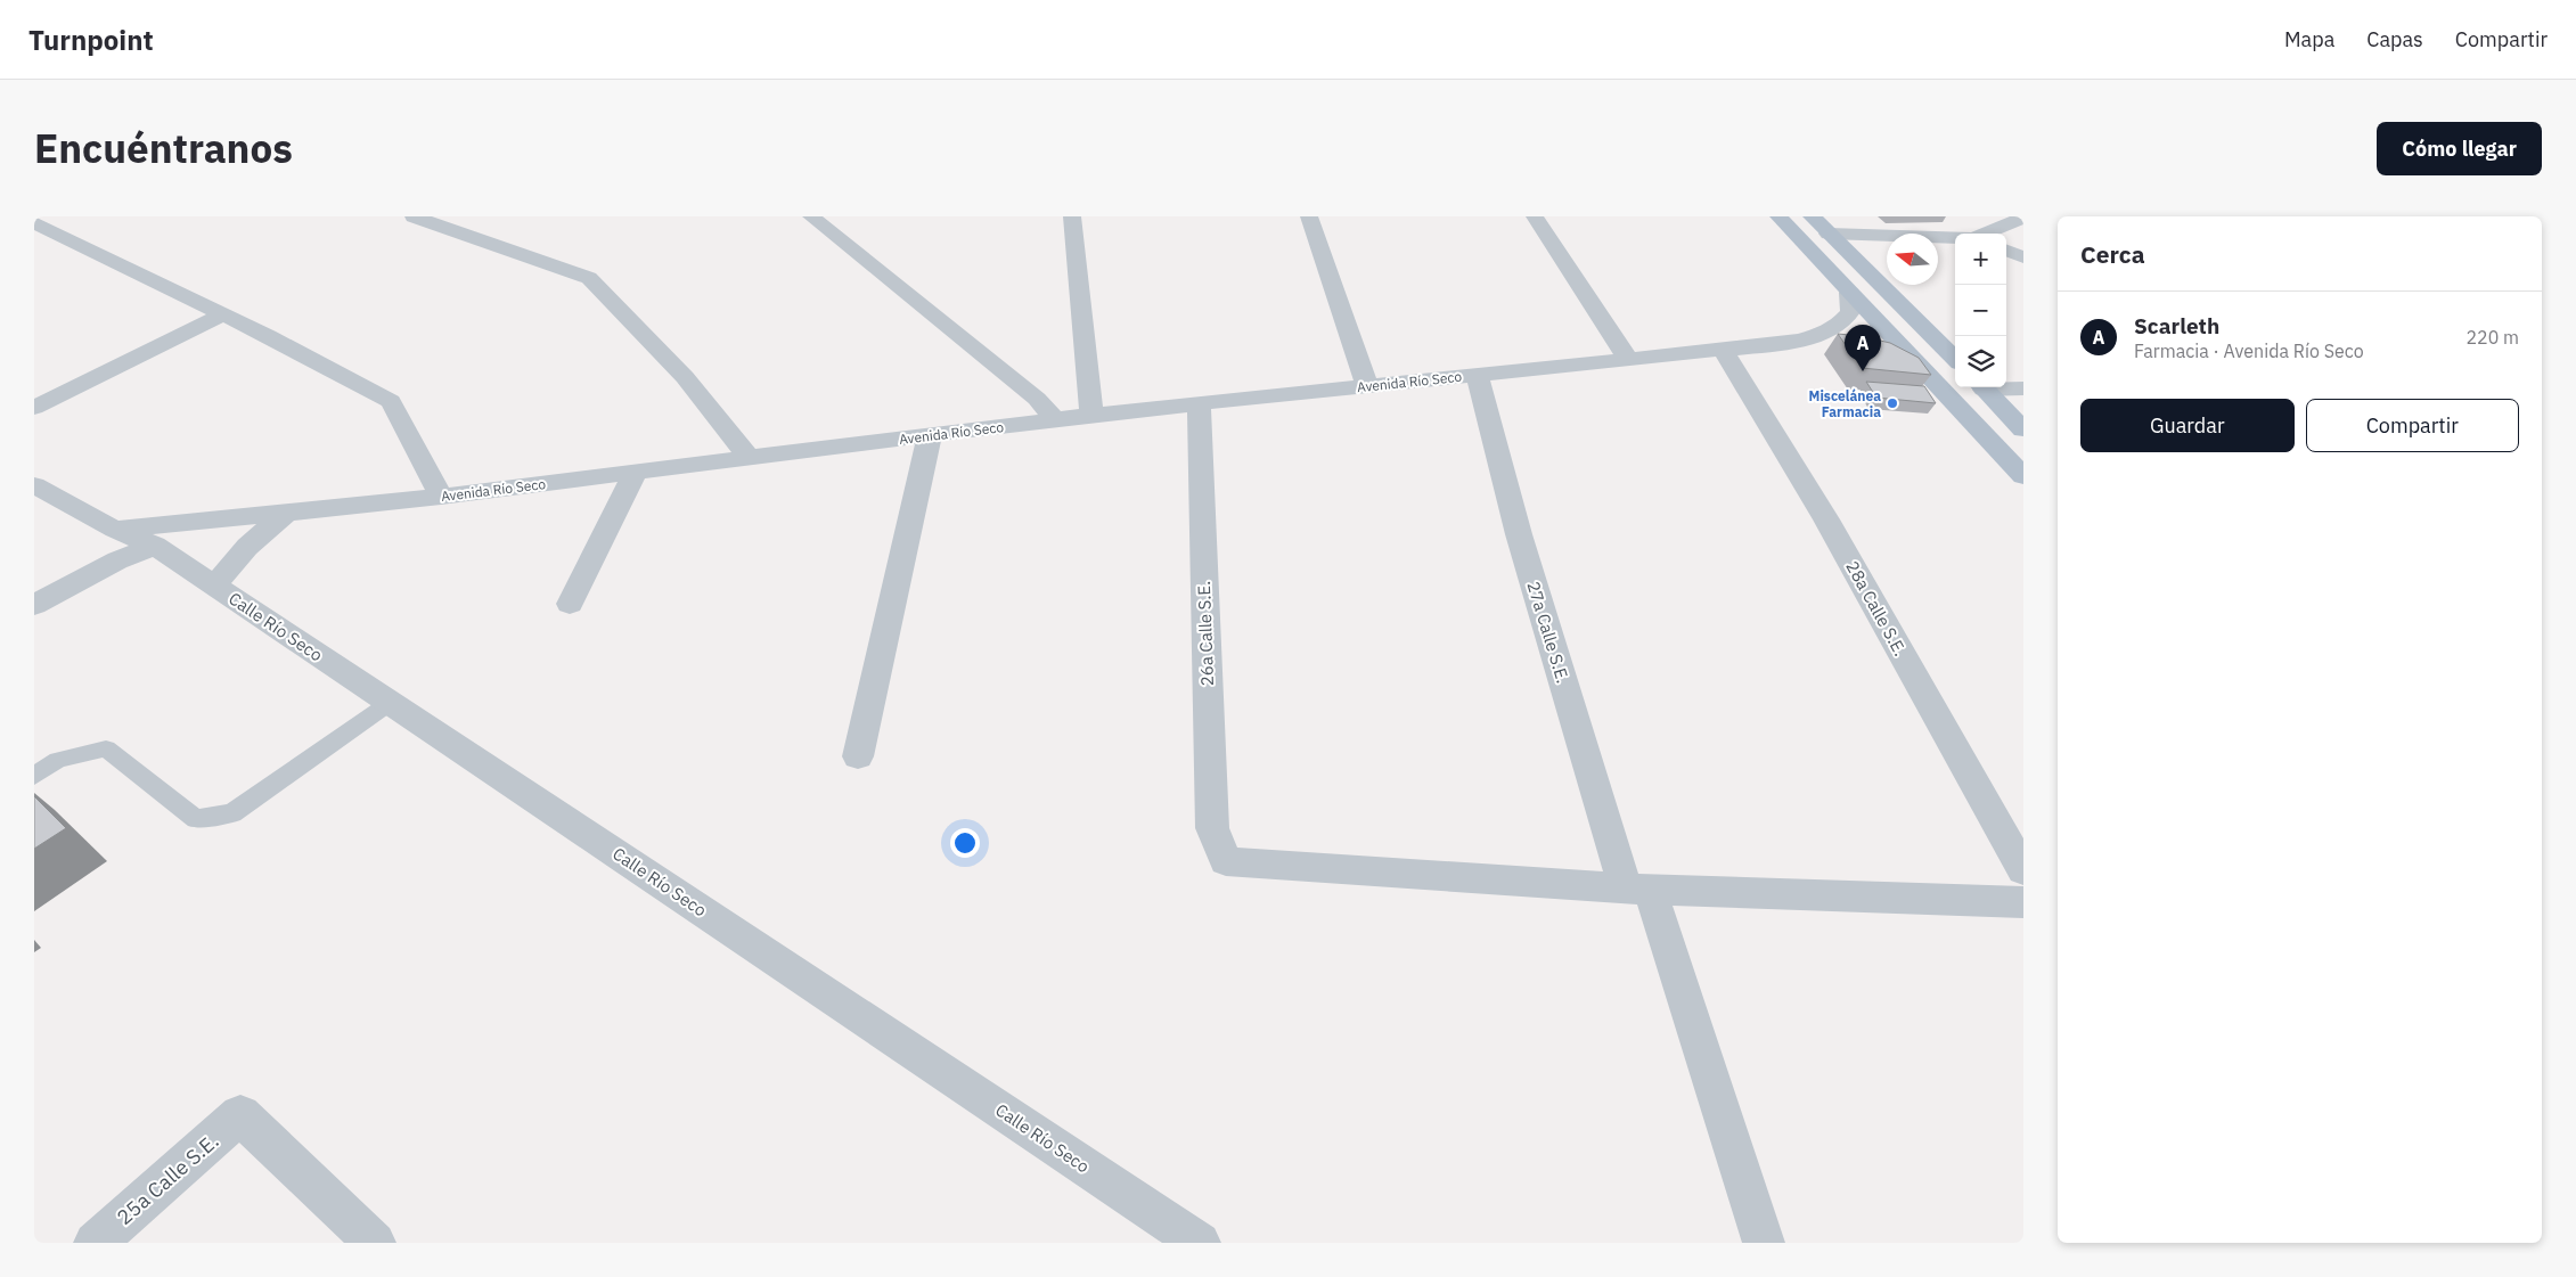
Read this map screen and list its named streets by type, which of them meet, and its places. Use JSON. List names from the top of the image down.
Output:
{
  "streets": {
    "street": [
      "Avenida Río Seco",
      "28a Calle S.E.",
      "Calle Río Seco",
      "27a Calle S.E.",
      "26a Calle S.E.",
      "25a Calle S.E."
    ]
  },
  "crossings": [
    ["Avenida Río Seco", "28a Calle S.E."],
    ["Avenida Río Seco", "Calle Río Seco"],
    ["Avenida Río Seco", "27a Calle S.E."],
    ["Avenida Río Seco", "26a Calle S.E."],
    ["27a Calle S.E.", "26a Calle S.E."]
  ],
  "places": ["Miscelánea Farmacia"],
  "north": "left",
  "page": {
    "header": "Turnpoint",
    "nav": ["Mapa", "Capas", "Compartir"],
    "title": "Encuéntranos",
    "buttons": [
      "Cómo llegar",
      ["Guardar", "Compartir"]
    ],
    "heading": "Cerca",
    "map_buttons": ["+", "−"],
    "list": [
      {
        "mark": "A",
        "name": "Scarleth",
        "note": "Farmacia · Avenida Río Seco",
        "value": "220 m"
      }
    ],
    "pins": "A"
  }
}
